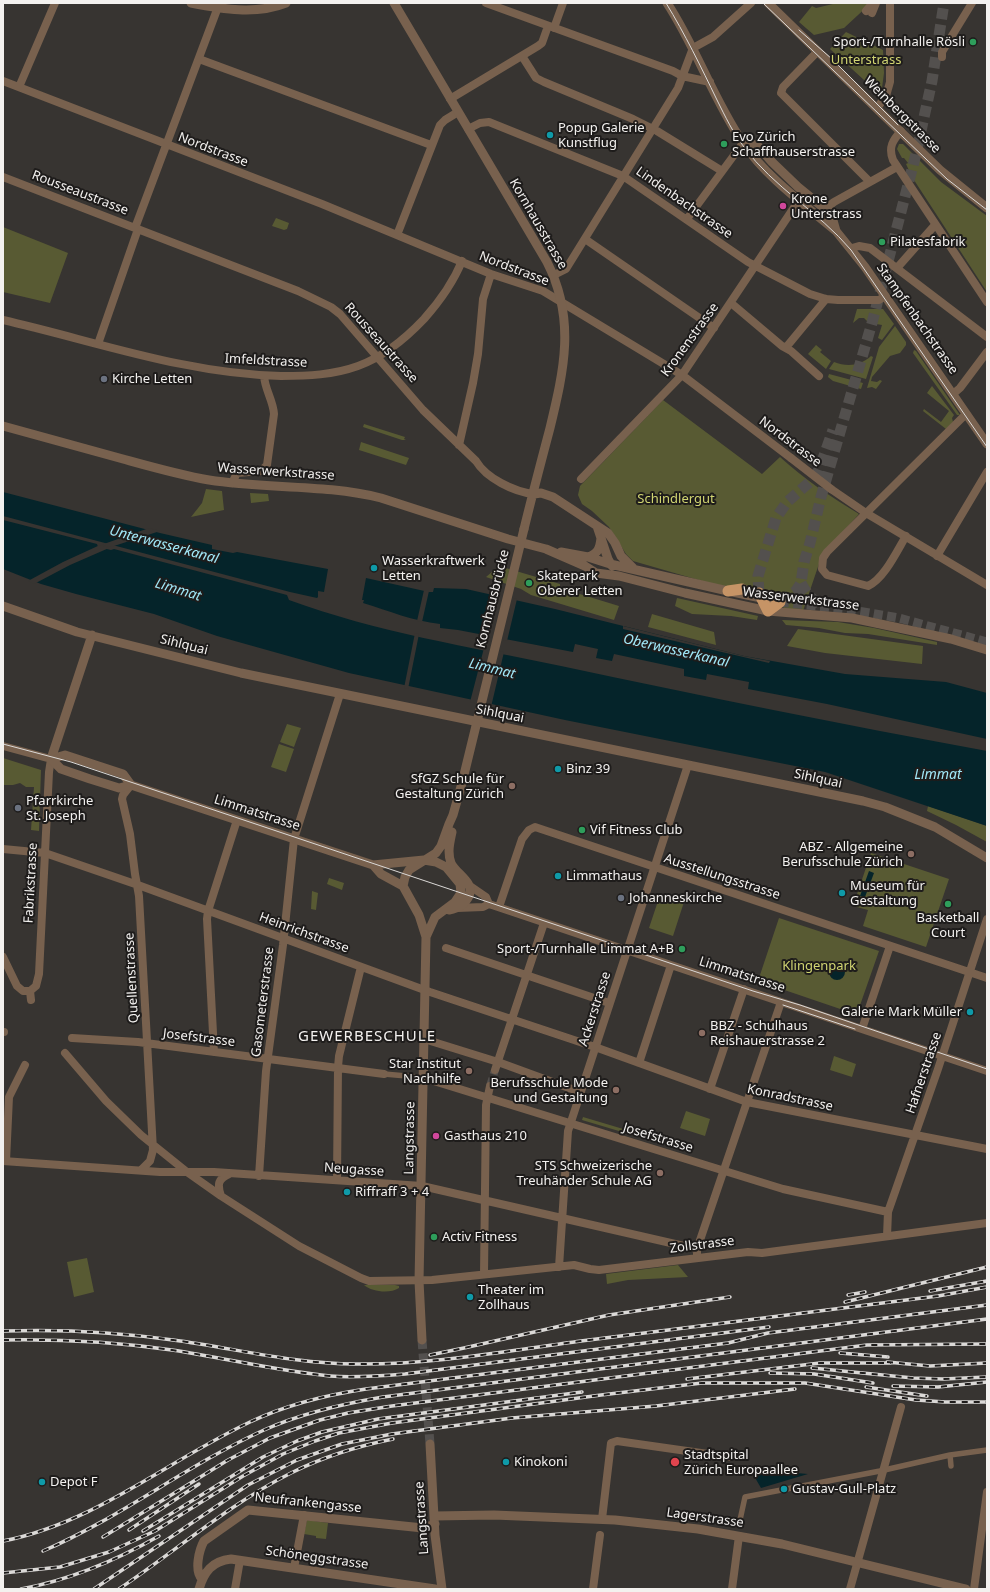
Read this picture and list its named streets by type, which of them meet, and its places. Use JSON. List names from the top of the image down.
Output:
{
  "streets": {
    "street": [
      "Weinbergstrasse",
      "Nordstrasse",
      "Rousseaustrasse",
      "Lindenbachstrasse",
      "Kornhausstrasse",
      "Stampfenbachstrasse",
      "Kronenstrasse",
      "Imfeldstrasse",
      "Wasserwerkstrasse",
      "Kornhausbrücke",
      "Sihlquai",
      "Limmatstrasse",
      "Ausstellungsstrasse",
      "Fabrikstrasse",
      "Heinrichstrasse",
      "Quellenstrasse",
      "Gasometerstrasse",
      "Ackerstrasse",
      "Josefstrasse",
      "Hafnerstrasse",
      "Konradstrasse",
      "Langstrasse",
      "Neugasse",
      "Zollstrasse",
      "Neufrankengasse",
      "Lagerstrasse",
      "Schöneggstrasse"
    ]
  },
  "crossings": [
    ["Nordstrasse", "Kornhausstrasse"],
    ["Nordstrasse", "Kronenstrasse"],
    ["Nordstrasse", "Imfeldstrasse"],
    ["Rousseaustrasse", "Kornhausstrasse"],
    ["Rousseaustrasse", "Imfeldstrasse"],
    ["Rousseaustrasse", "Wasserwerkstrasse"],
    ["Lindenbachstrasse", "Kornhausstrasse"],
    ["Lindenbachstrasse", "Stampfenbachstrasse"],
    ["Lindenbachstrasse", "Kronenstrasse"],
    ["Kornhausstrasse", "Kornhausbrücke"],
    ["Sihlquai", "Fabrikstrasse"],
    ["Sihlquai", "Gasometerstrasse"],
    ["Sihlquai", "Ackerstrasse"],
    ["Limmatstrasse", "Ausstellungsstrasse"],
    ["Limmatstrasse", "Fabrikstrasse"],
    ["Limmatstrasse", "Quellenstrasse"],
    ["Limmatstrasse", "Gasometerstrasse"],
    ["Limmatstrasse", "Ackerstrasse"],
    ["Limmatstrasse", "Hafnerstrasse"],
    ["Ausstellungsstrasse", "Ackerstrasse"],
    ["Ausstellungsstrasse", "Hafnerstrasse"],
    ["Fabrikstrasse", "Heinrichstrasse"],
    ["Heinrichstrasse", "Quellenstrasse"],
    ["Heinrichstrasse", "Gasometerstrasse"],
    ["Heinrichstrasse", "Ackerstrasse"],
    ["Heinrichstrasse", "Konradstrasse"],
    ["Heinrichstrasse", "Langstrasse"],
    ["Quellenstrasse", "Josefstrasse"],
    ["Quellenstrasse", "Neugasse"],
    ["Quellenstrasse", "Zollstrasse"],
    ["Gasometerstrasse", "Josefstrasse"],
    ["Gasometerstrasse", "Neugasse"],
    ["Ackerstrasse", "Josefstrasse"],
    ["Ackerstrasse", "Konradstrasse"],
    ["Ackerstrasse", "Neugasse"],
    ["Ackerstrasse", "Zollstrasse"],
    ["Josefstrasse", "Hafnerstrasse"],
    ["Josefstrasse", "Langstrasse"],
    ["Hafnerstrasse", "Konradstrasse"],
    ["Hafnerstrasse", "Zollstrasse"],
    ["Langstrasse", "Neugasse"],
    ["Langstrasse", "Zollstrasse"],
    ["Langstrasse", "Neufrankengasse"],
    ["Langstrasse", "Lagerstrasse"],
    ["Neugasse", "Zollstrasse"],
    ["Neufrankengasse", "Lagerstrasse"],
    ["Neufrankengasse", "Schöneggstrasse"]
  ],
  "districts": ["GEWERBESCHULE"],
  "water": ["Unterwasserkanal", "Limmat", "Oberwasserkanal"],
  "parks": ["Unterstrass", "Schindlergut", "Klingenpark"],
  "places": [
    "Sport-/Turnhalle Rösli",
    "Popup Galerie Kunstflug",
    "Evo Zürich Schaffhauserstrasse",
    "Krone Unterstrass",
    "Pilatesfabrik",
    "Kirche Letten",
    "Wasserkraftwerk Letten",
    "Skatepark Oberer Letten",
    "Binz 39",
    "SfGZ Schule für Gestaltung Zürich",
    "Pfarrkirche St. Joseph",
    "Vif Fitness Club",
    "ABZ - Allgemeine Berufsschule Zürich",
    "Limmathaus",
    "Museum für Gestaltung",
    "Johanneskirche",
    "Basketball Court",
    "Sport-/Turnhalle Limmat A+B",
    "Galerie Mark Müller",
    "BBZ - Schulhaus Reishauerstrasse 2",
    "Star Institut Nachhilfe",
    "Berufsschule Mode und Gestaltung",
    "Gasthaus 210",
    "STS Schweizerische Treuhänder Schule AG",
    "Riffraff 3 + 4",
    "Activ Fitness",
    "Theater im Zollhaus",
    "Kinokoni",
    "Stadtspital Zürich Europaallee",
    "Depot F",
    "Gustav-Gull-Platz"
  ]
}
